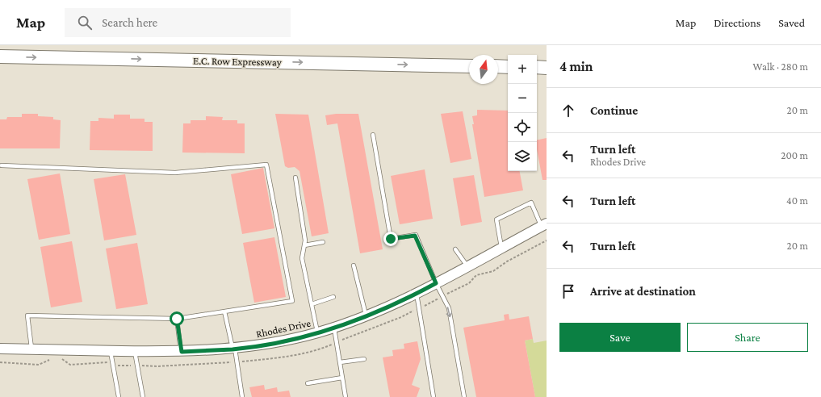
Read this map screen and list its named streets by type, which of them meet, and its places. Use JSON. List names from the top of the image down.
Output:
{
  "streets": {
    "highway": ["E.C. Row Expressway"],
    "street": ["Rhodes Drive"]
  },
  "one_way": ["E.C. Row Expressway"],
  "north": "top",
  "page": {
    "header": "Map",
    "search": "Search here",
    "nav": ["Map", "Directions", "Saved"],
    "heading": ["4 min", "Walk · 280 m"],
    "map_buttons": ["+", "−"],
    "list": [
      ["Continue", "20 m"],
      ["Turn left", "Rhodes Drive", "200 m"],
      ["Turn left", "40 m"],
      ["Turn left", "20 m"],
      "Arrive at destination"
    ],
    "buttons": ["Save", "Share"]
  }
}
